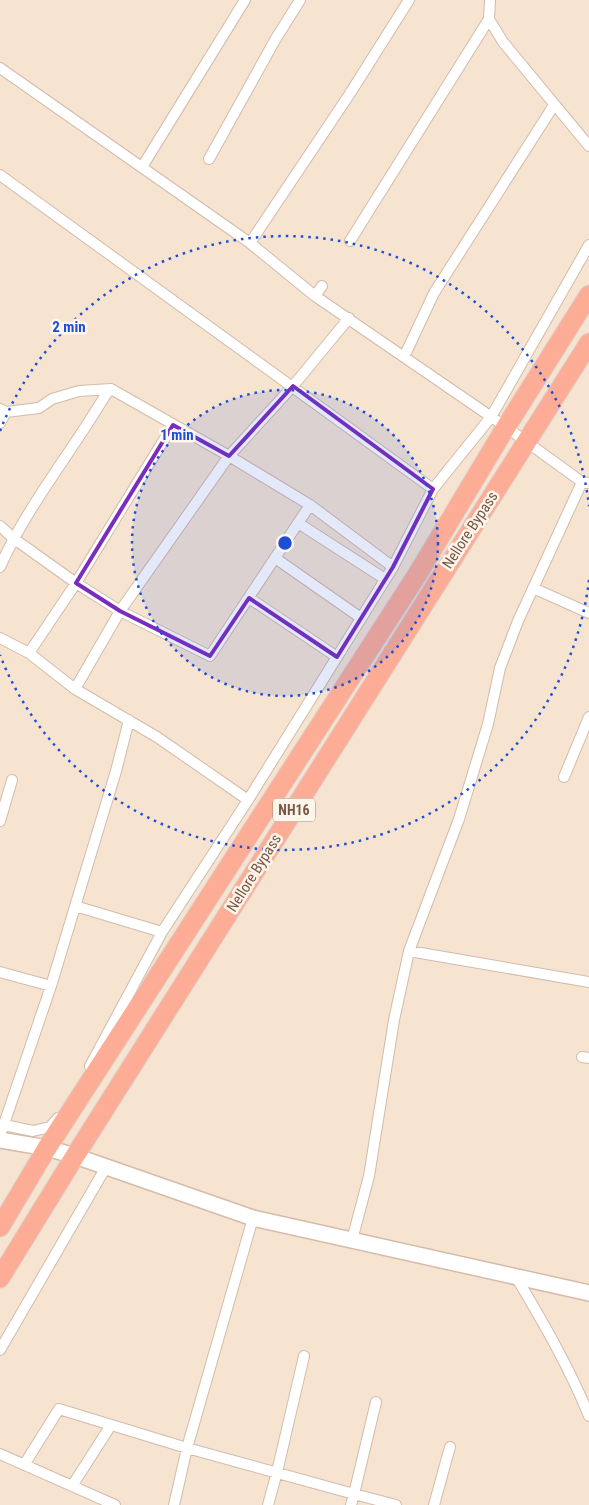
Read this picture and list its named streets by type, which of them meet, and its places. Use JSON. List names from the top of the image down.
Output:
{
  "streets": {
    "highway": ["Nellore Bypass", "NH16"]
  },
  "rings": ["2 min", "1 min"]
}
